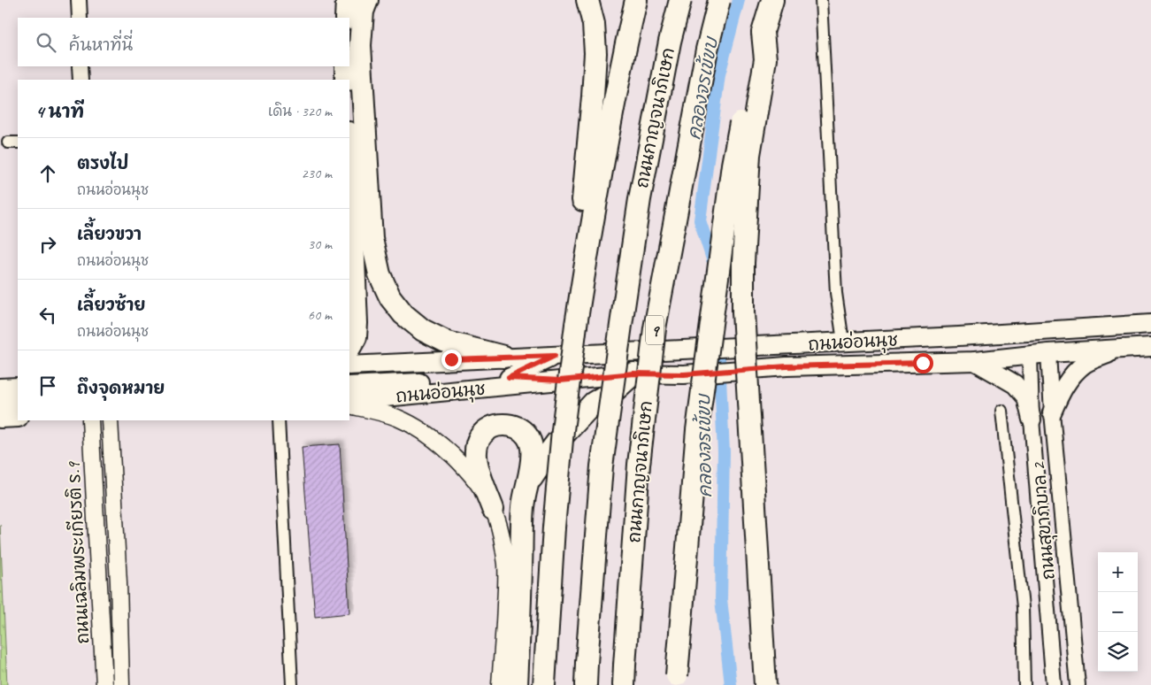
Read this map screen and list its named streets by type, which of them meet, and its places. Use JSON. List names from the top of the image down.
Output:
{
  "streets": {
    "highway": ["ถนนกาญจนาภิเษก", "9"],
    "main road": ["ถนนอ่อนนุช", "ถนนเฉลิมพระเกียรติ ร.9"],
    "street": ["ถนนสุขาภิบาล 2"]
  },
  "crossings": [
    ["ถนนอ่อนนุช", "ถนนสุขาภิบาล 2"]
  ],
  "water": ["คลองจรเข้ขบ"],
  "page": {
    "search": "ค้นหาที่นี่",
    "heading": ["4 นาที", "เดิน · 320 m"],
    "list": [
      ["ตรงไป", "ถนนอ่อนนุช", "230 m"],
      ["เลี้ยวขวา", "ถนนอ่อนนุช", "30 m"],
      ["เลี้ยวซ้าย", "ถนนอ่อนนุช", "60 m"],
      "ถึงจุดหมาย"
    ],
    "map_buttons": ["+", "−"]
  }
}
